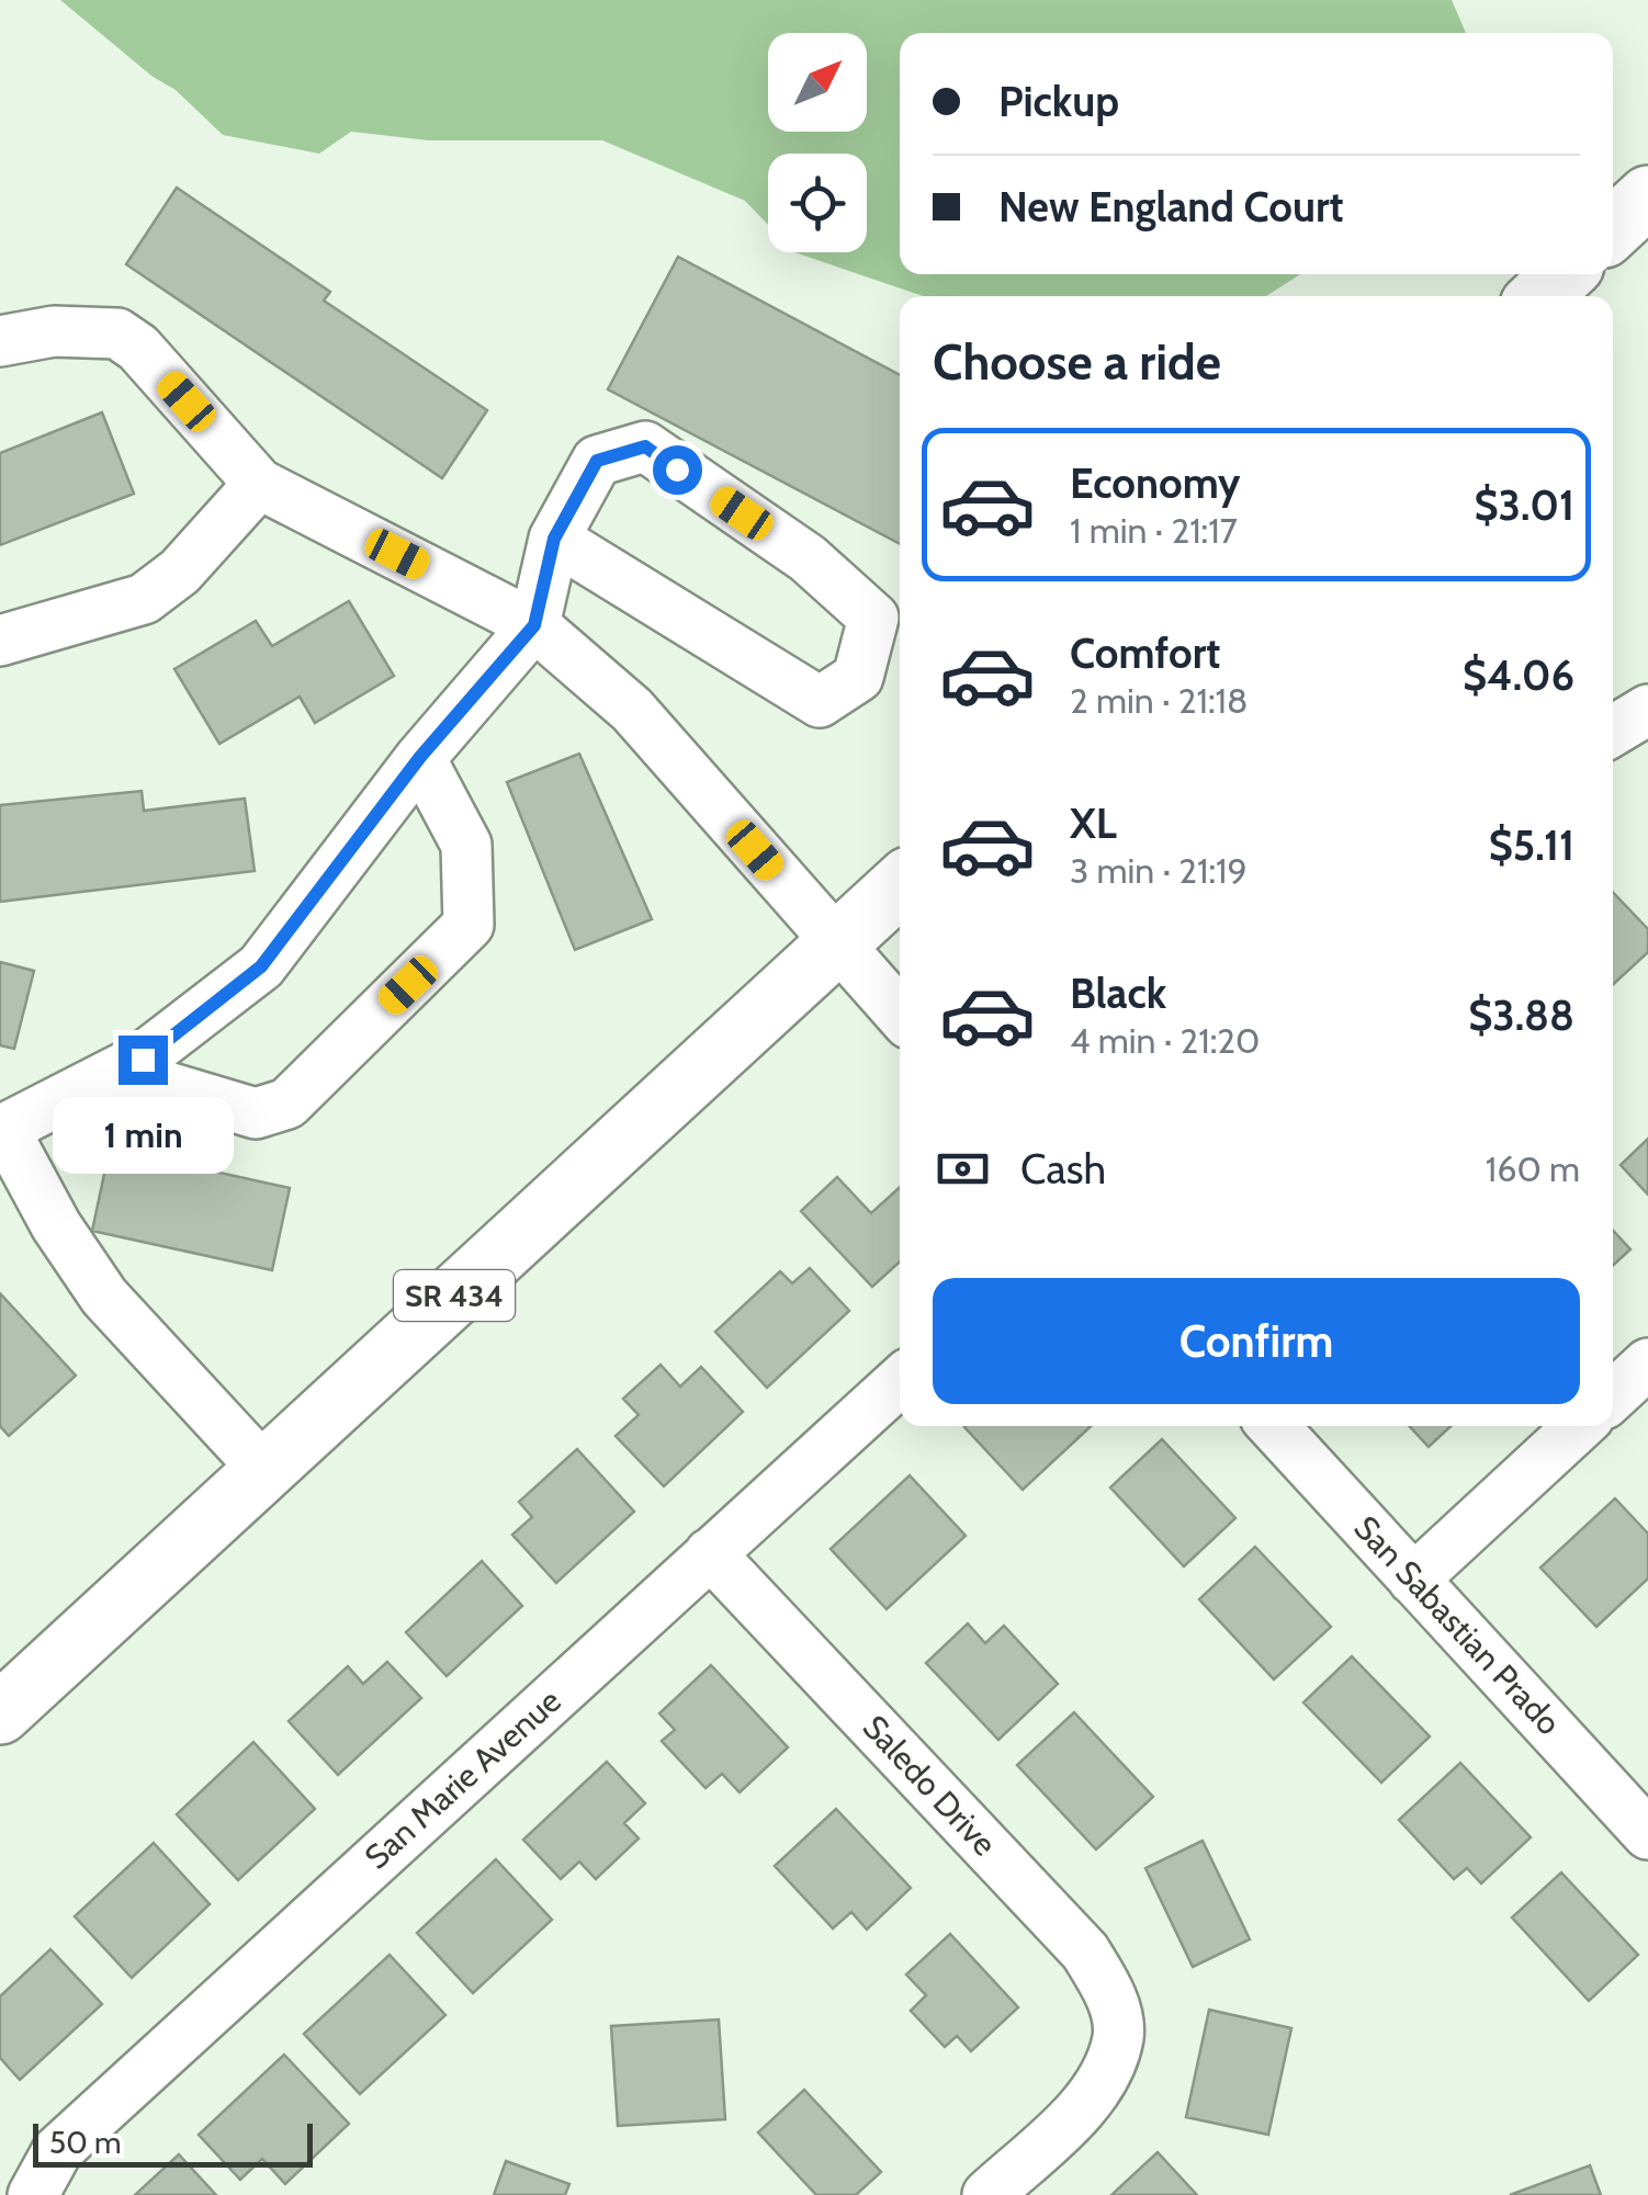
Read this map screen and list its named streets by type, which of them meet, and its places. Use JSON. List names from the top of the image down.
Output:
{
  "streets": {
    "main road": ["SR 434"],
    "street": ["San Sabastian Prado", "San Marie Avenue", "Saledo Drive"]
  },
  "crossings": [
    ["San Marie Avenue", "Saledo Drive"]
  ],
  "scale_bar": "50 m",
  "north": "top right",
  "page": {
    "banner": ["Pickup", "New England Court"],
    "heading": "Choose a ride",
    "list": [
      {
        "name": "Economy",
        "note": "1 min · 21:17",
        "value": "$3.01"
      },
      {
        "name": "Comfort",
        "note": "2 min · 21:18",
        "value": "$4.06"
      },
      {
        "name": "XL",
        "note": "3 min · 21:19",
        "value": "$5.11"
      },
      {
        "name": "Black",
        "note": "4 min · 21:20",
        "value": "$3.88"
      }
    ],
    "bubble": "1 min",
    "pay": ["Cash", "160 m"],
    "buttons": "Confirm",
    "scale": "50 m"
  }
}
